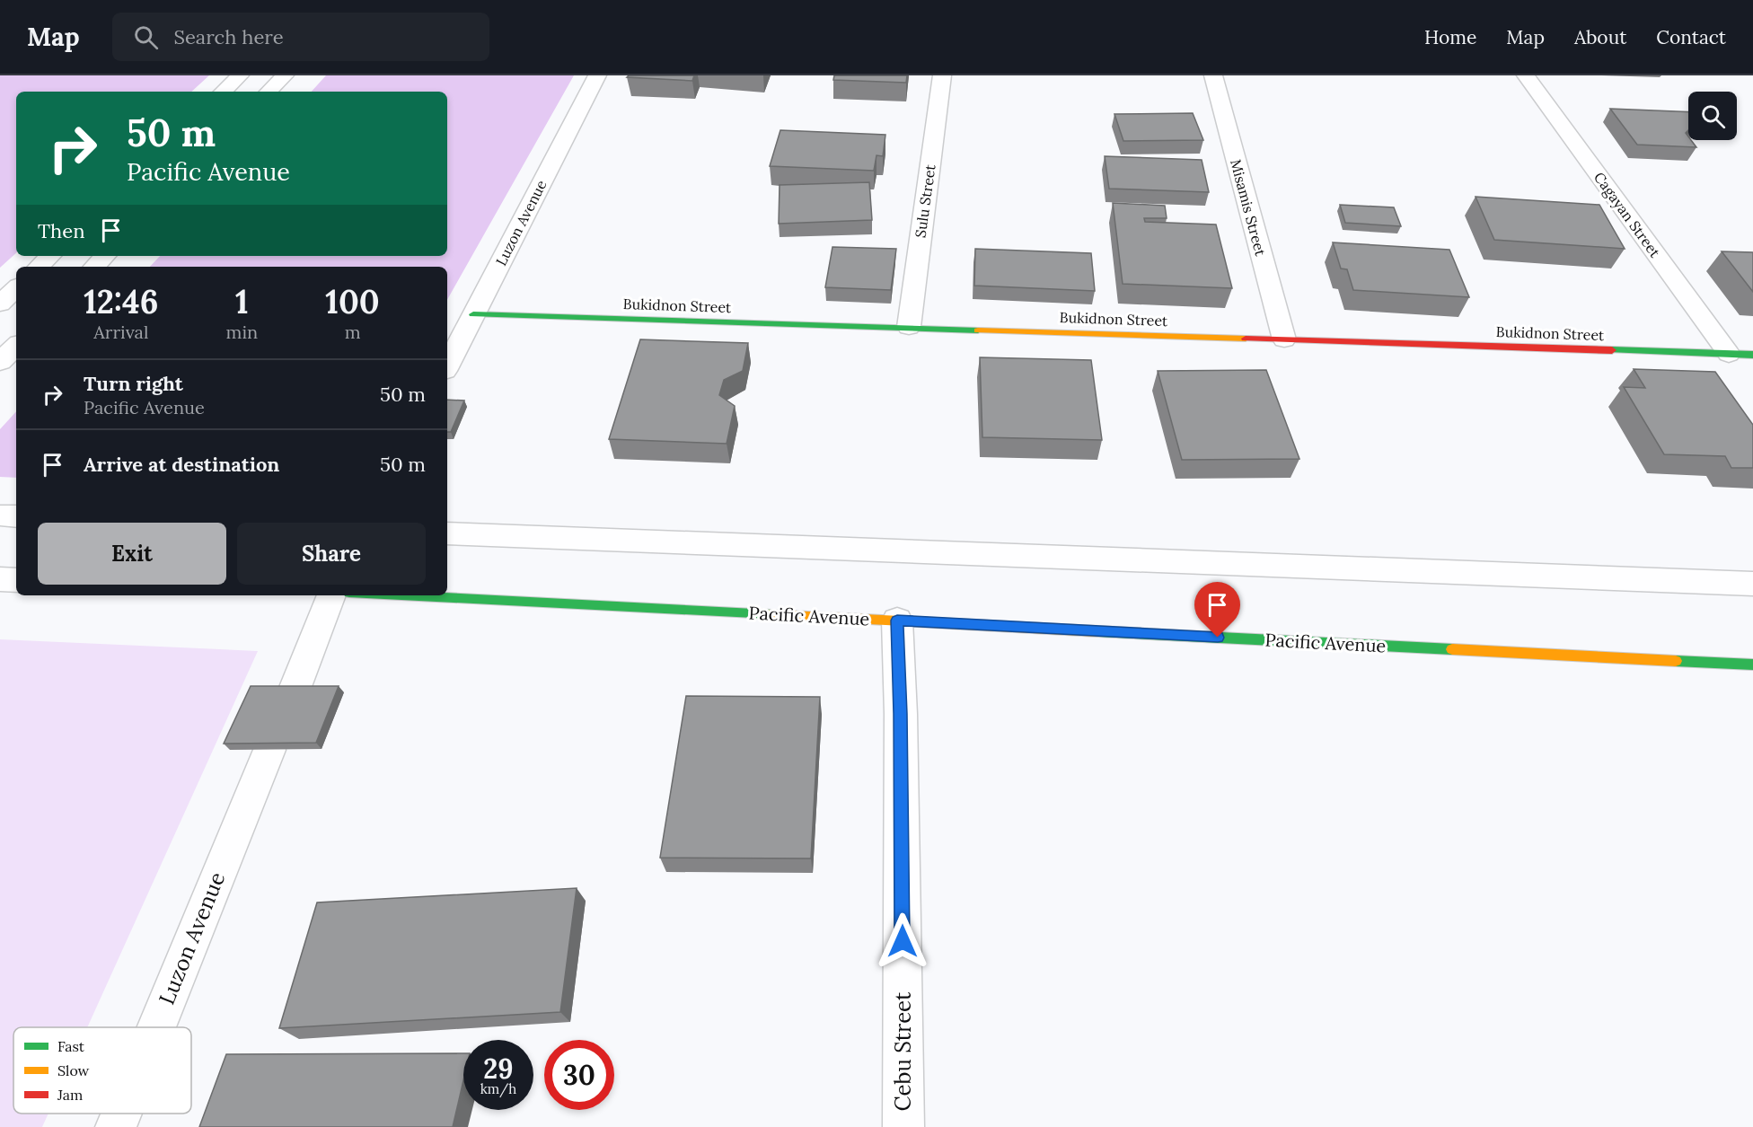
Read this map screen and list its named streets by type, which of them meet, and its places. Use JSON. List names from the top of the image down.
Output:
{
  "streets": {
    "street": [
      "Sulu Street",
      "Misamis Street",
      "Cagayan Street",
      "Luzon Avenue",
      "Bukidnon Street",
      "Pacific Avenue",
      "Cebu Street"
    ]
  },
  "crossings": [
    ["Sulu Street", "Bukidnon Street"],
    ["Misamis Street", "Bukidnon Street"],
    ["Cagayan Street", "Bukidnon Street"],
    ["Luzon Avenue", "Bukidnon Street"],
    ["Pacific Avenue", "Cebu Street"]
  ],
  "legend": ["Fast", "Slow", "Jam"],
  "page": {
    "header": "Map",
    "search": "Search here",
    "nav": [
      "Home",
      "Map",
      "About",
      "Contact"
    ],
    "turn": ["50 m", "Pacific Avenue"],
    "then": "Then",
    "eta": [
      "12:46",
      "Arrival",
      "1",
      "min",
      "100",
      "m"
    ],
    "list": [
      {
        "name": "Turn right",
        "note": "Pacific Avenue",
        "value": "50 m"
      },
      {
        "name": "Arrive at destination",
        "value": "50 m"
      }
    ],
    "buttons": ["Exit", "Share"],
    "speed": "29 km/h",
    "limit": "30"
  }
}
